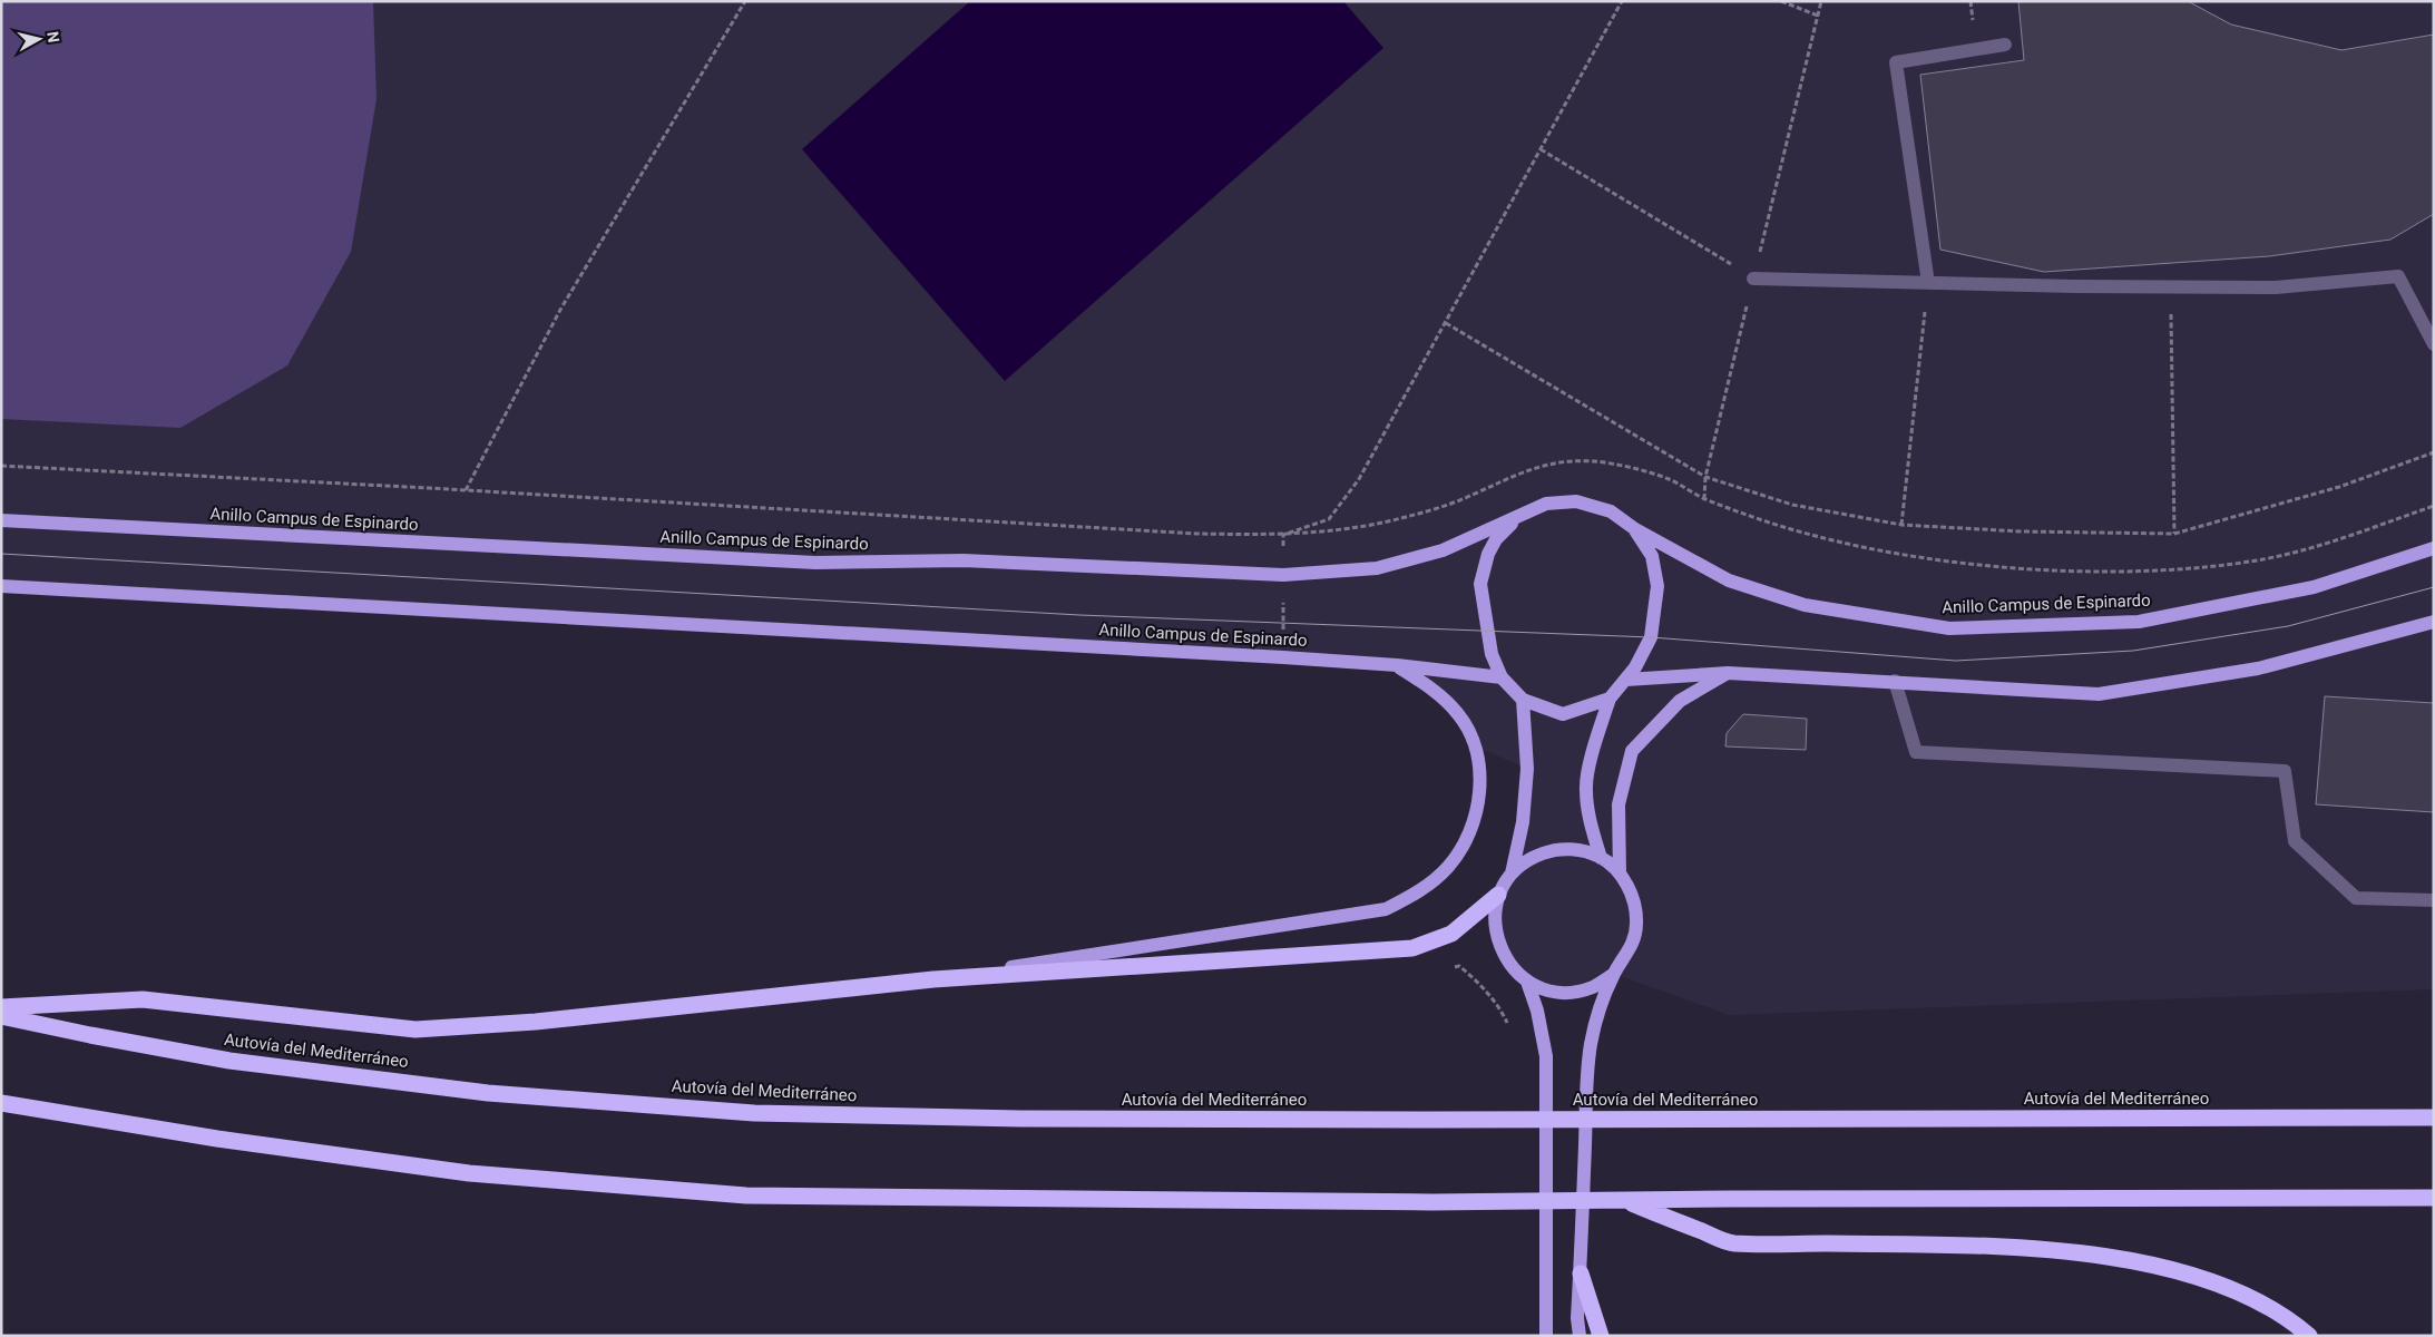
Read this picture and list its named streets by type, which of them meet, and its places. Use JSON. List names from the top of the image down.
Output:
{
  "streets": {
    "highway": ["Autovía del Mediterráneo"],
    "main road": ["Anillo Campus de Espinardo"]
  },
  "north": "right"
}
